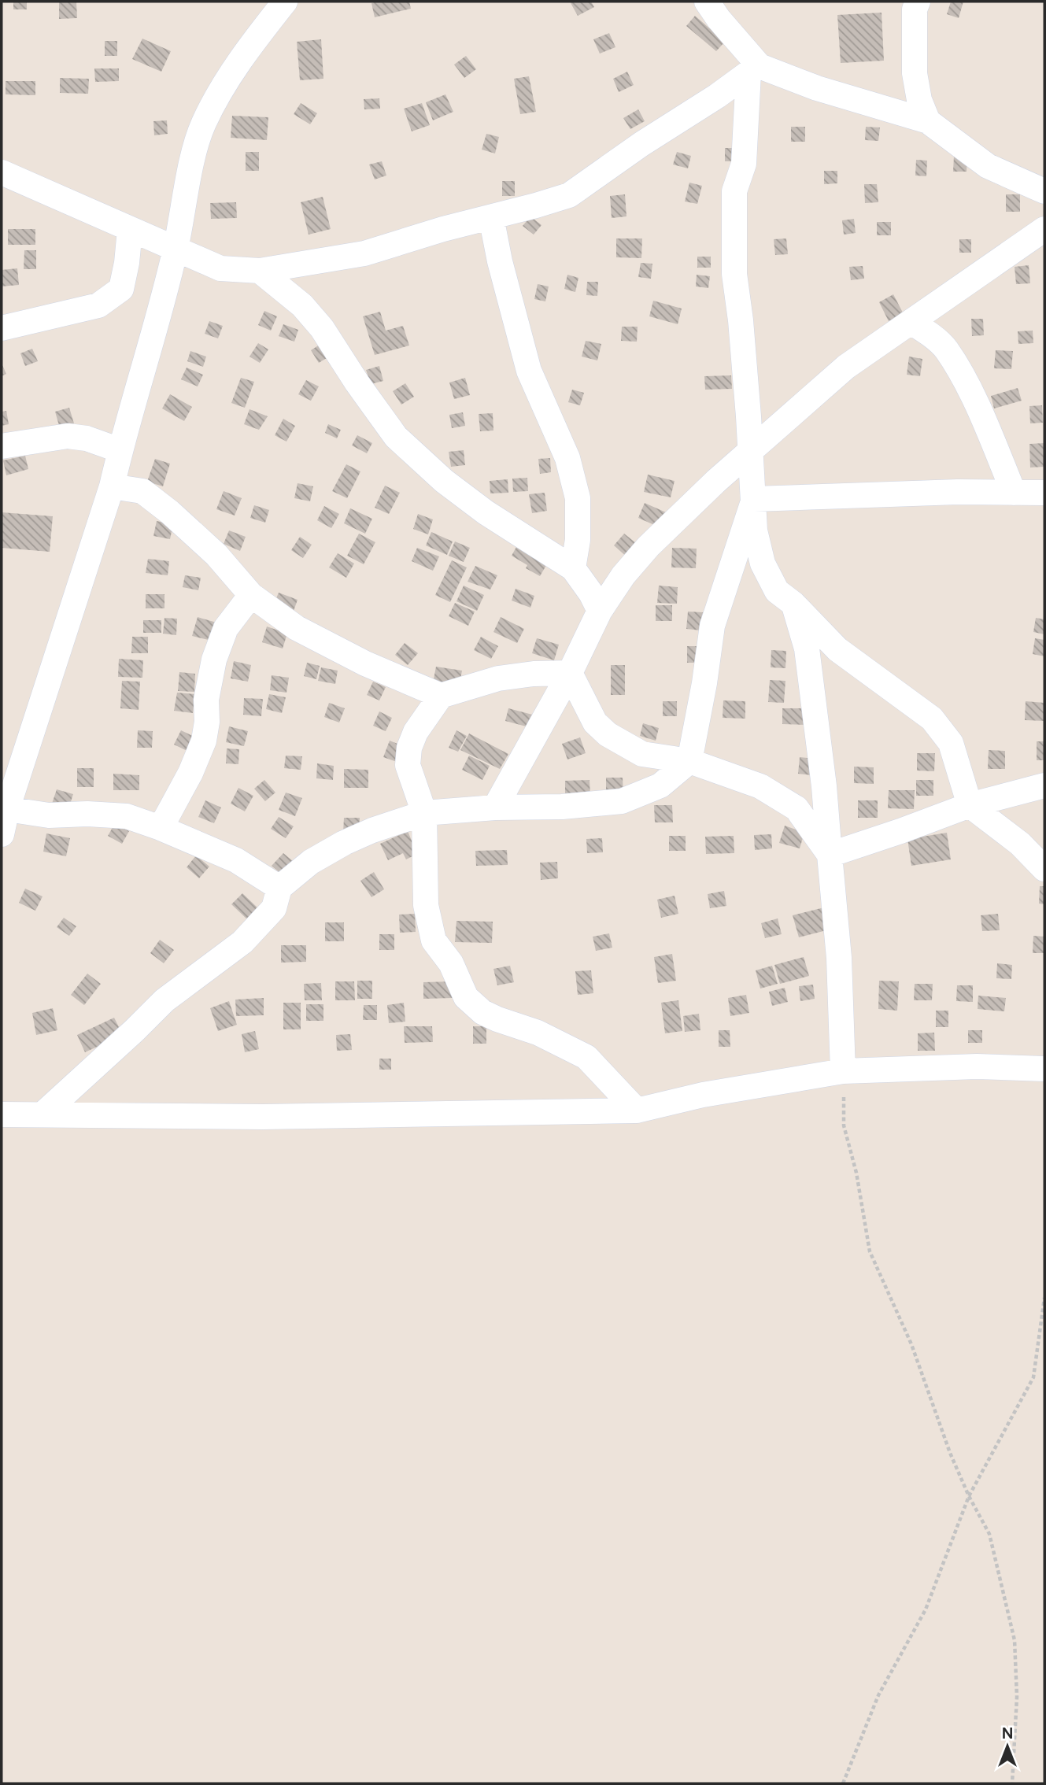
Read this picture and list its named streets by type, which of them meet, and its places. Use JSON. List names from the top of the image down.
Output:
{
  "north": "top"
}
